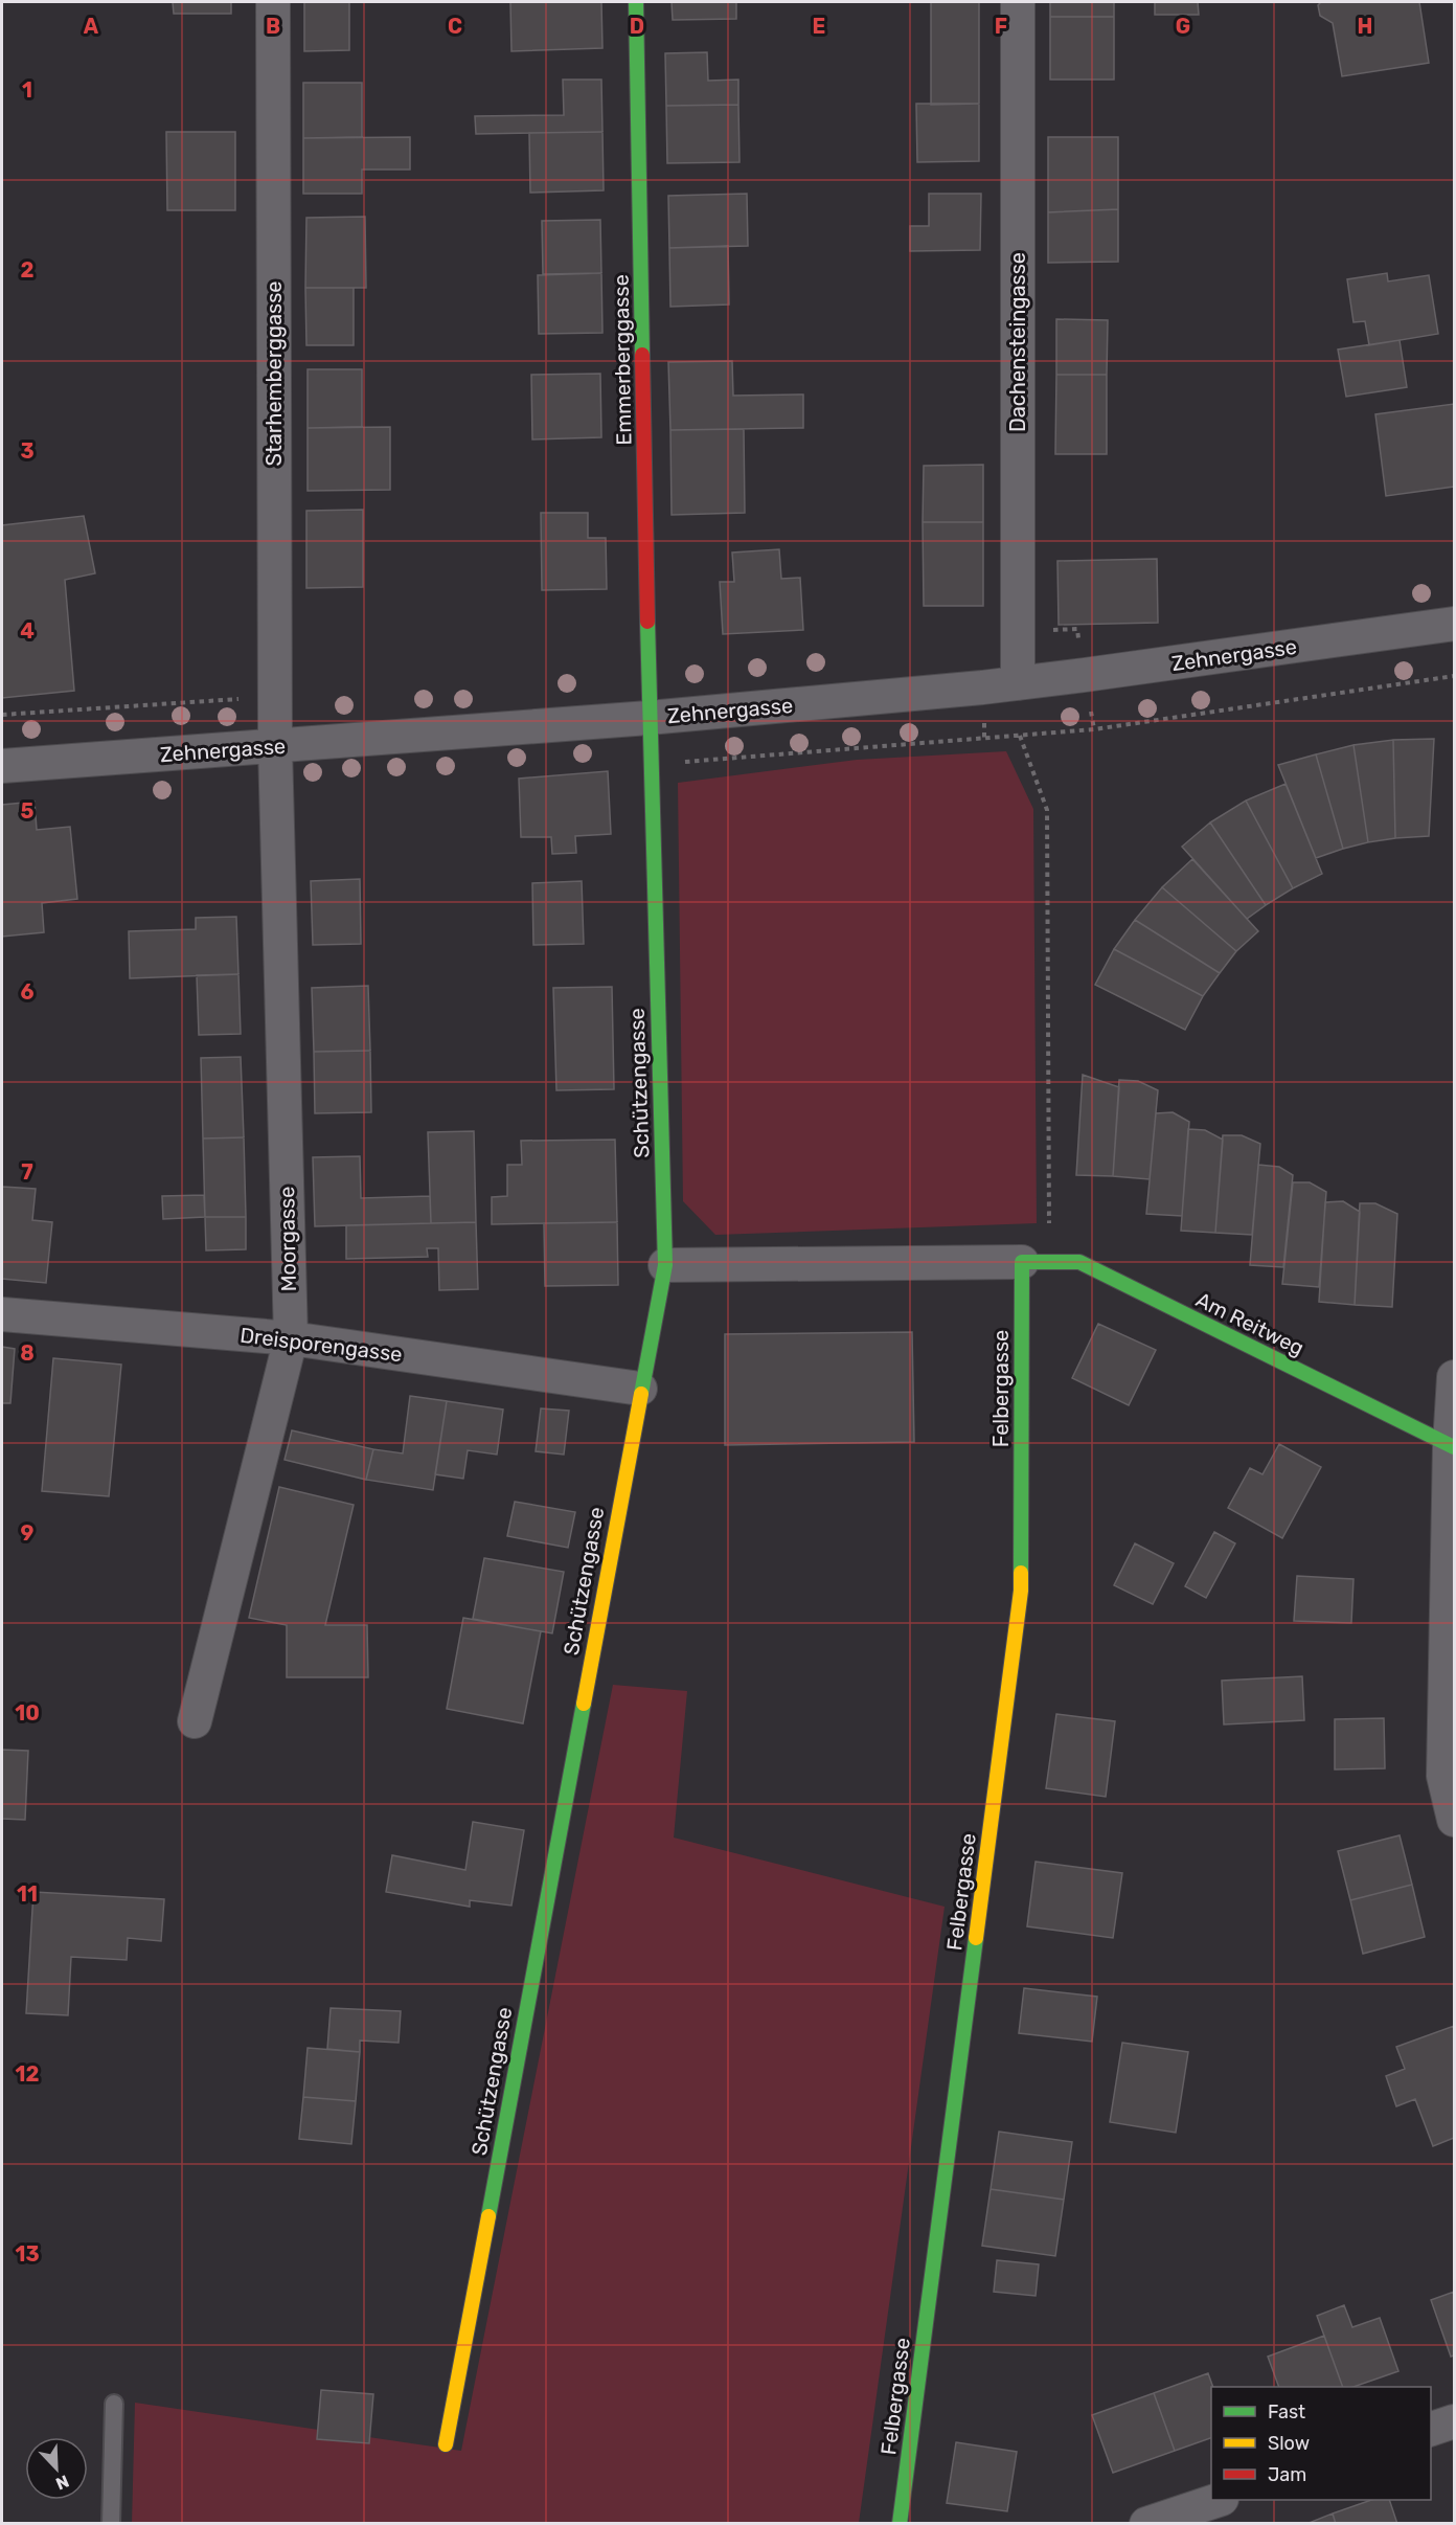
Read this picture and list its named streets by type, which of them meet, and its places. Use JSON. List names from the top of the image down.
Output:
{
  "streets": {
    "street": [
      "Dachensteingasse",
      "Emmerberggasse",
      "Starhemberggasse",
      "Zehnergasse",
      "Schützengasse",
      "Moorgasse",
      "Am Reitweg",
      "Dreisporengasse",
      "Felbergasse"
    ]
  },
  "crossings": [
    ["Dachensteingasse", "Zehnergasse"],
    ["Emmerberggasse", "Zehnergasse"],
    ["Emmerberggasse", "Schützengasse"],
    ["Starhemberggasse", "Zehnergasse"],
    ["Starhemberggasse", "Moorgasse"],
    ["Zehnergasse", "Schützengasse"],
    ["Zehnergasse", "Moorgasse"],
    ["Schützengasse", "Dreisporengasse"],
    ["Moorgasse", "Dreisporengasse"],
    ["Am Reitweg", "Felbergasse"]
  ],
  "legend": ["Fast", "Slow", "Jam"],
  "north": "bottom right",
  "grid": {
    "columns": [
      "A",
      "B",
      "C",
      "D",
      "E",
      "F",
      "G",
      "H"
    ],
    "rows": [
      "1",
      "2",
      "3",
      "4",
      "5",
      "6",
      "7",
      "8",
      "9",
      "10",
      "11",
      "12",
      "13"
    ]
  }
}
